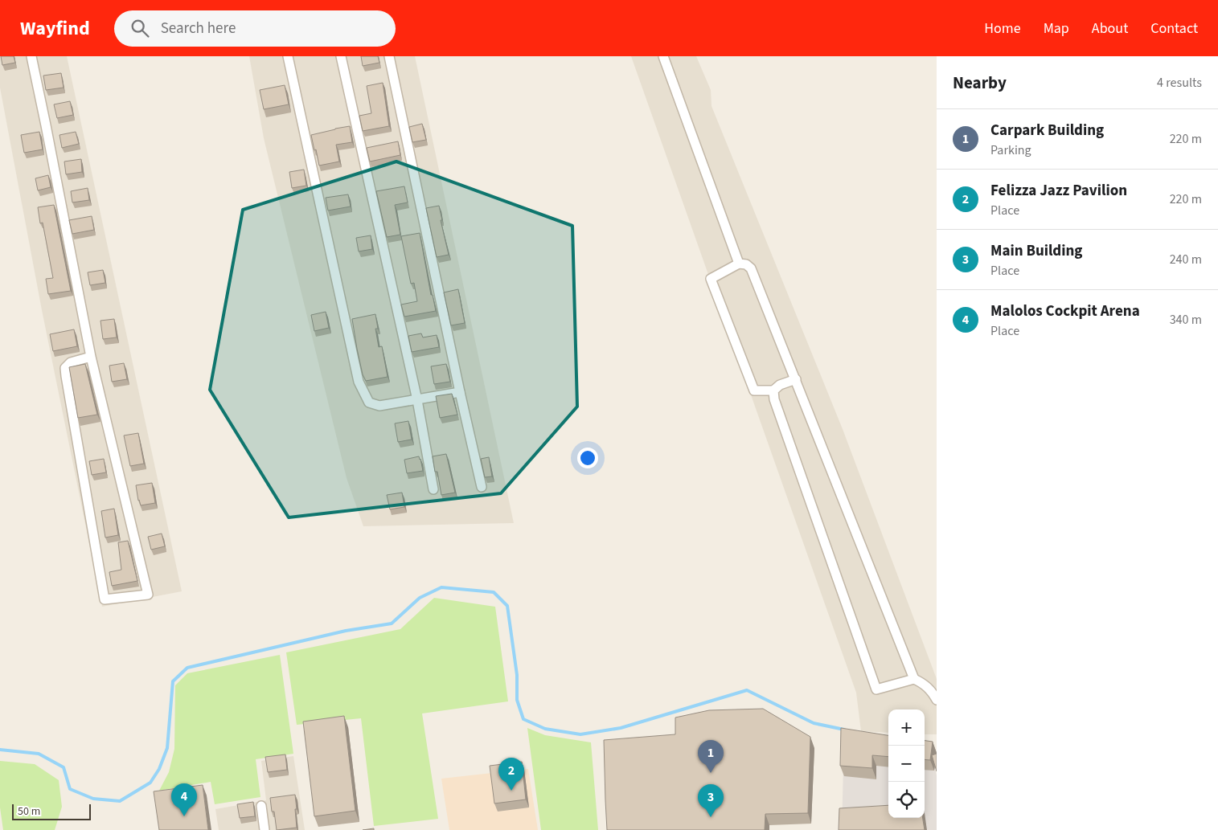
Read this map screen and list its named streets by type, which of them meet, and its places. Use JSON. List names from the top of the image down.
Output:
{
  "scale_bar": "50 m",
  "page": {
    "header": "Wayfind",
    "search": "Search here",
    "nav": [
      "Home",
      "Map",
      "About",
      "Contact"
    ],
    "heading": ["Nearby", "4 results"],
    "list": [
      {
        "mark": "1",
        "name": "Carpark Building",
        "note": "Parking",
        "value": "220 m"
      },
      {
        "mark": "2",
        "name": "Felizza Jazz Pavilion",
        "note": "Place",
        "value": "220 m"
      },
      {
        "mark": "3",
        "name": "Main Building",
        "note": "Place",
        "value": "240 m"
      },
      {
        "mark": "4",
        "name": "Malolos Cockpit Arena",
        "note": "Place",
        "value": "340 m"
      }
    ],
    "map_buttons": ["+", "−"],
    "pins": [
      "1",
      "2",
      "4",
      "3"
    ],
    "scale": "50 m"
  }
}
